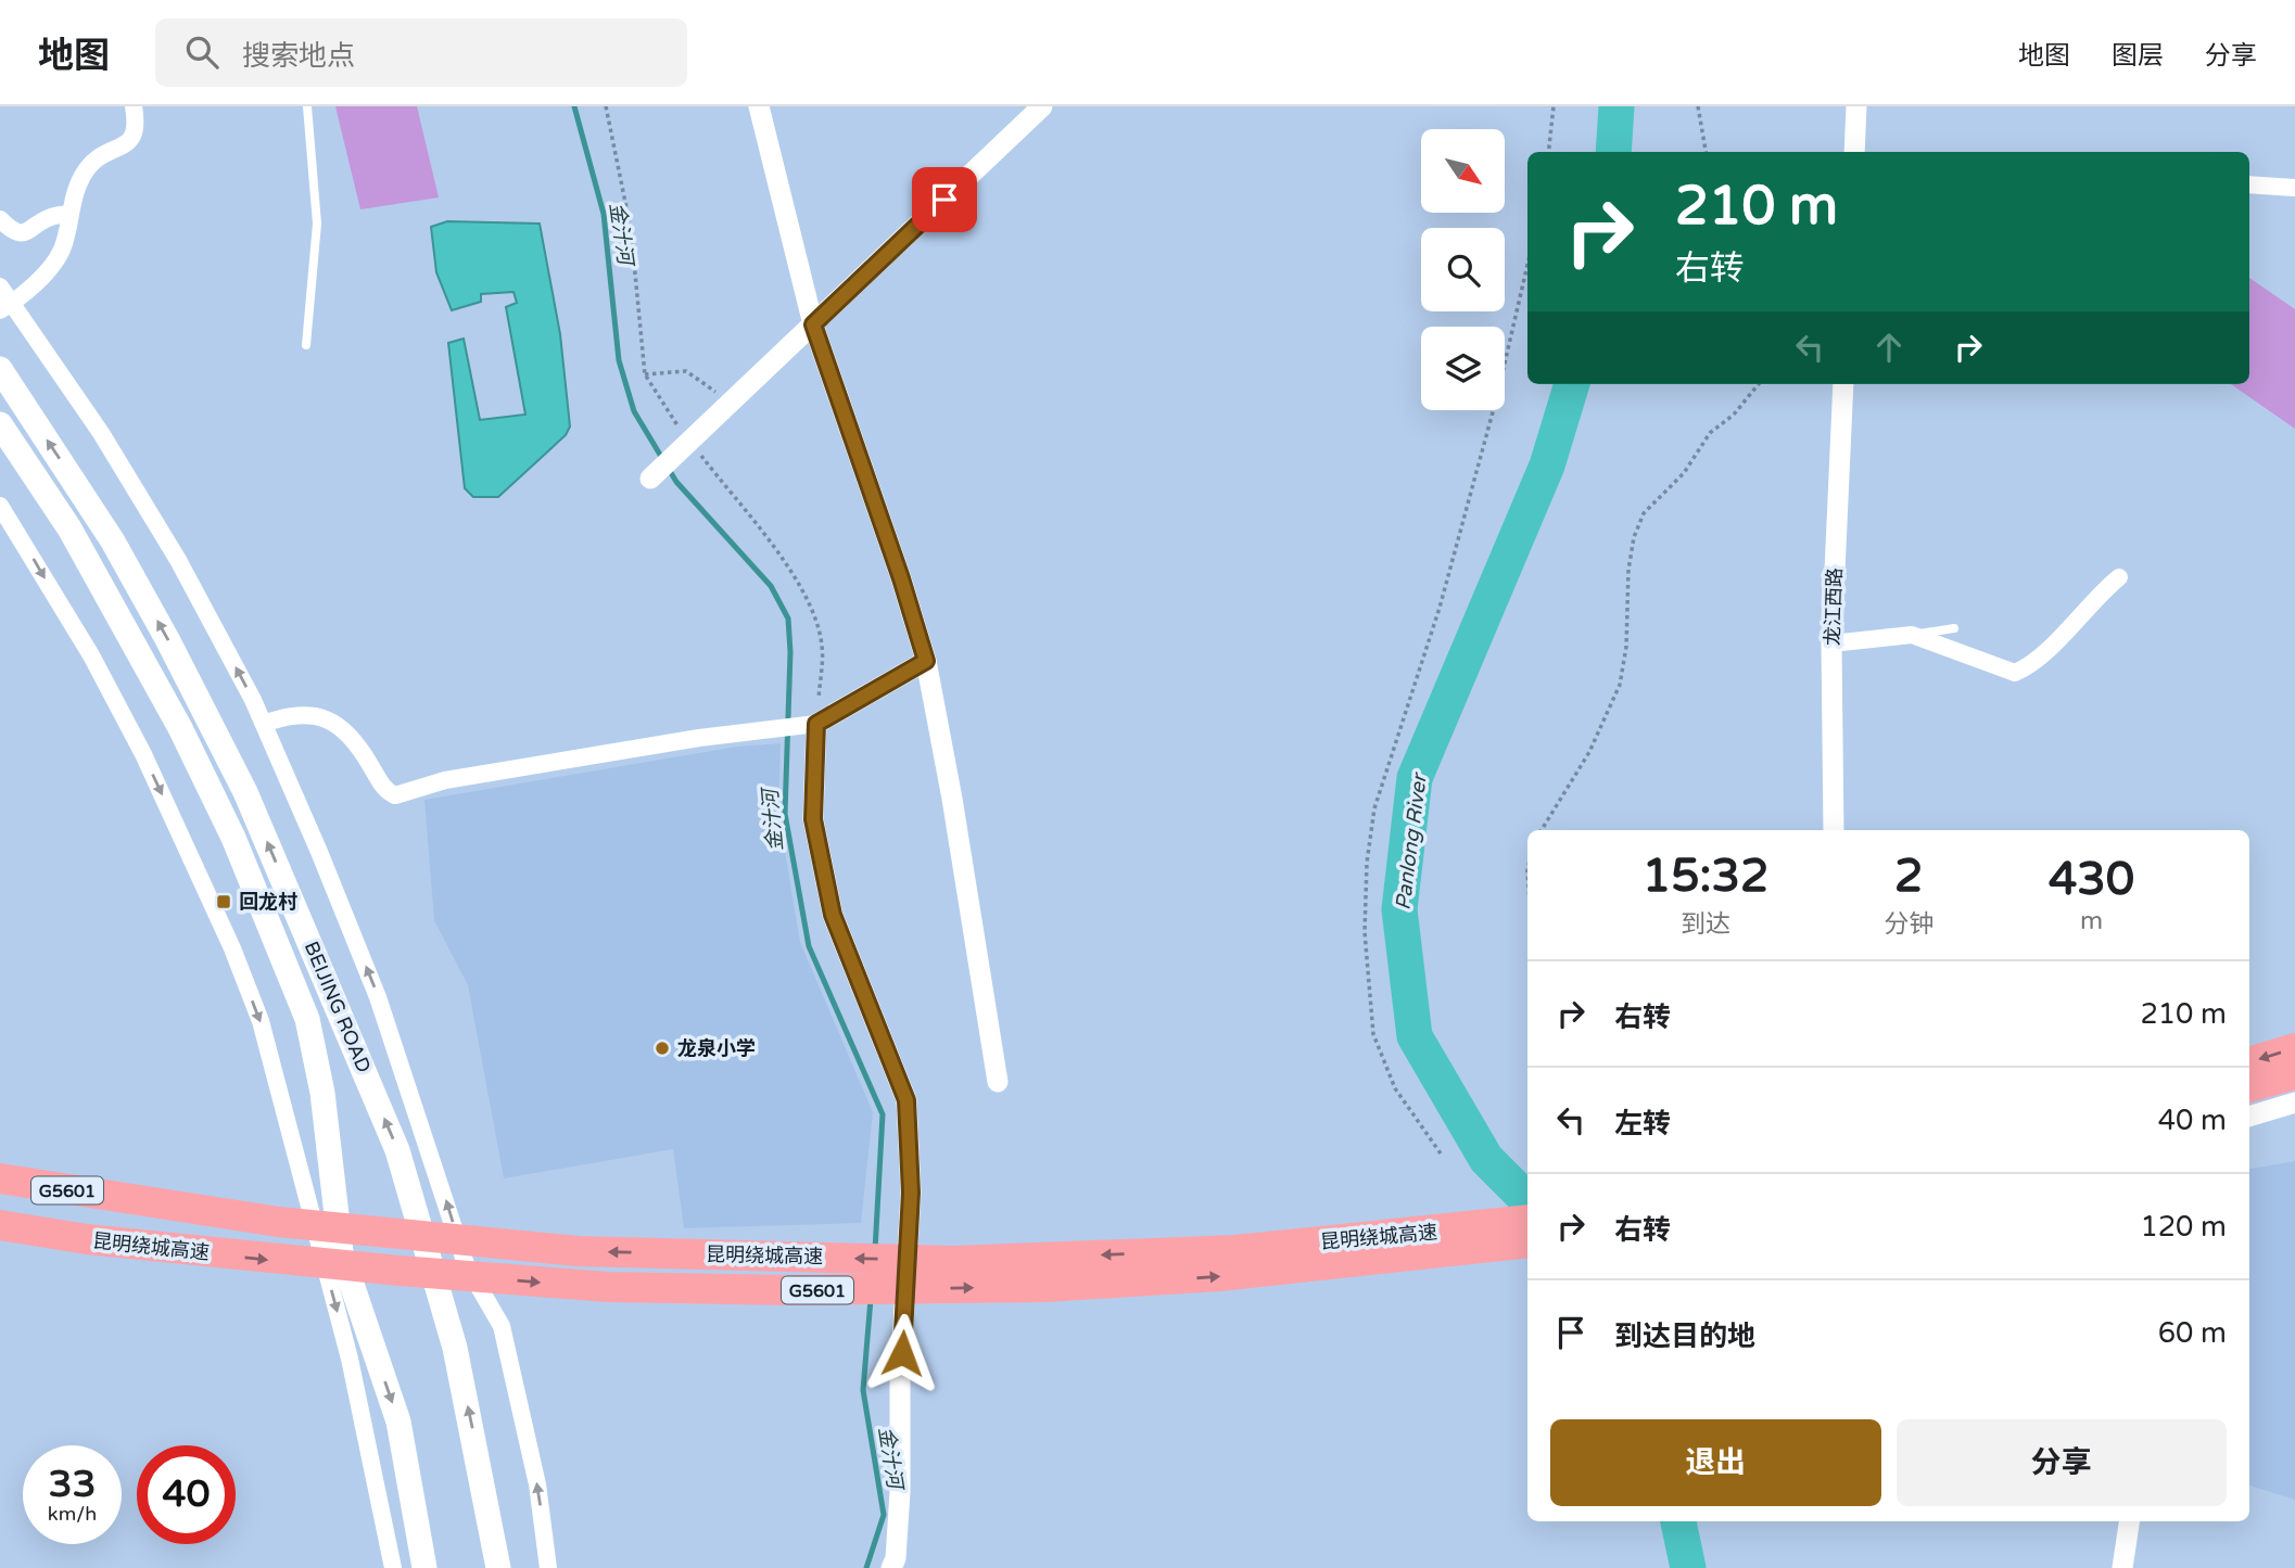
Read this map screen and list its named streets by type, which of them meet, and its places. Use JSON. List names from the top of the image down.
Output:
{
  "streets": {
    "highway": ["G5601", "昆明绕城高速"],
    "main road": ["BEIJING ROAD"],
    "street": ["龙江西路"]
  },
  "water": ["金汁河", "Panlong River"],
  "places": {
    "transit": ["回龙村"],
    "other": ["龙泉小学"]
  },
  "north": "bottom right",
  "page": {
    "header": "地图",
    "search": "搜索地点",
    "nav": ["地图", "图层", "分享"],
    "turn": ["210 m", "右转"],
    "eta": [
      "15:32",
      "到达",
      "2",
      "分钟",
      "430",
      "m"
    ],
    "list": [
      {
        "name": "右转",
        "value": "210 m"
      },
      {
        "name": "左转",
        "value": "40 m"
      },
      {
        "name": "右转",
        "value": "120 m"
      },
      {
        "name": "到达目的地",
        "value": "60 m"
      }
    ],
    "buttons": ["退出", "分享"],
    "speed": "33 km/h",
    "limit": "40"
  }
}
